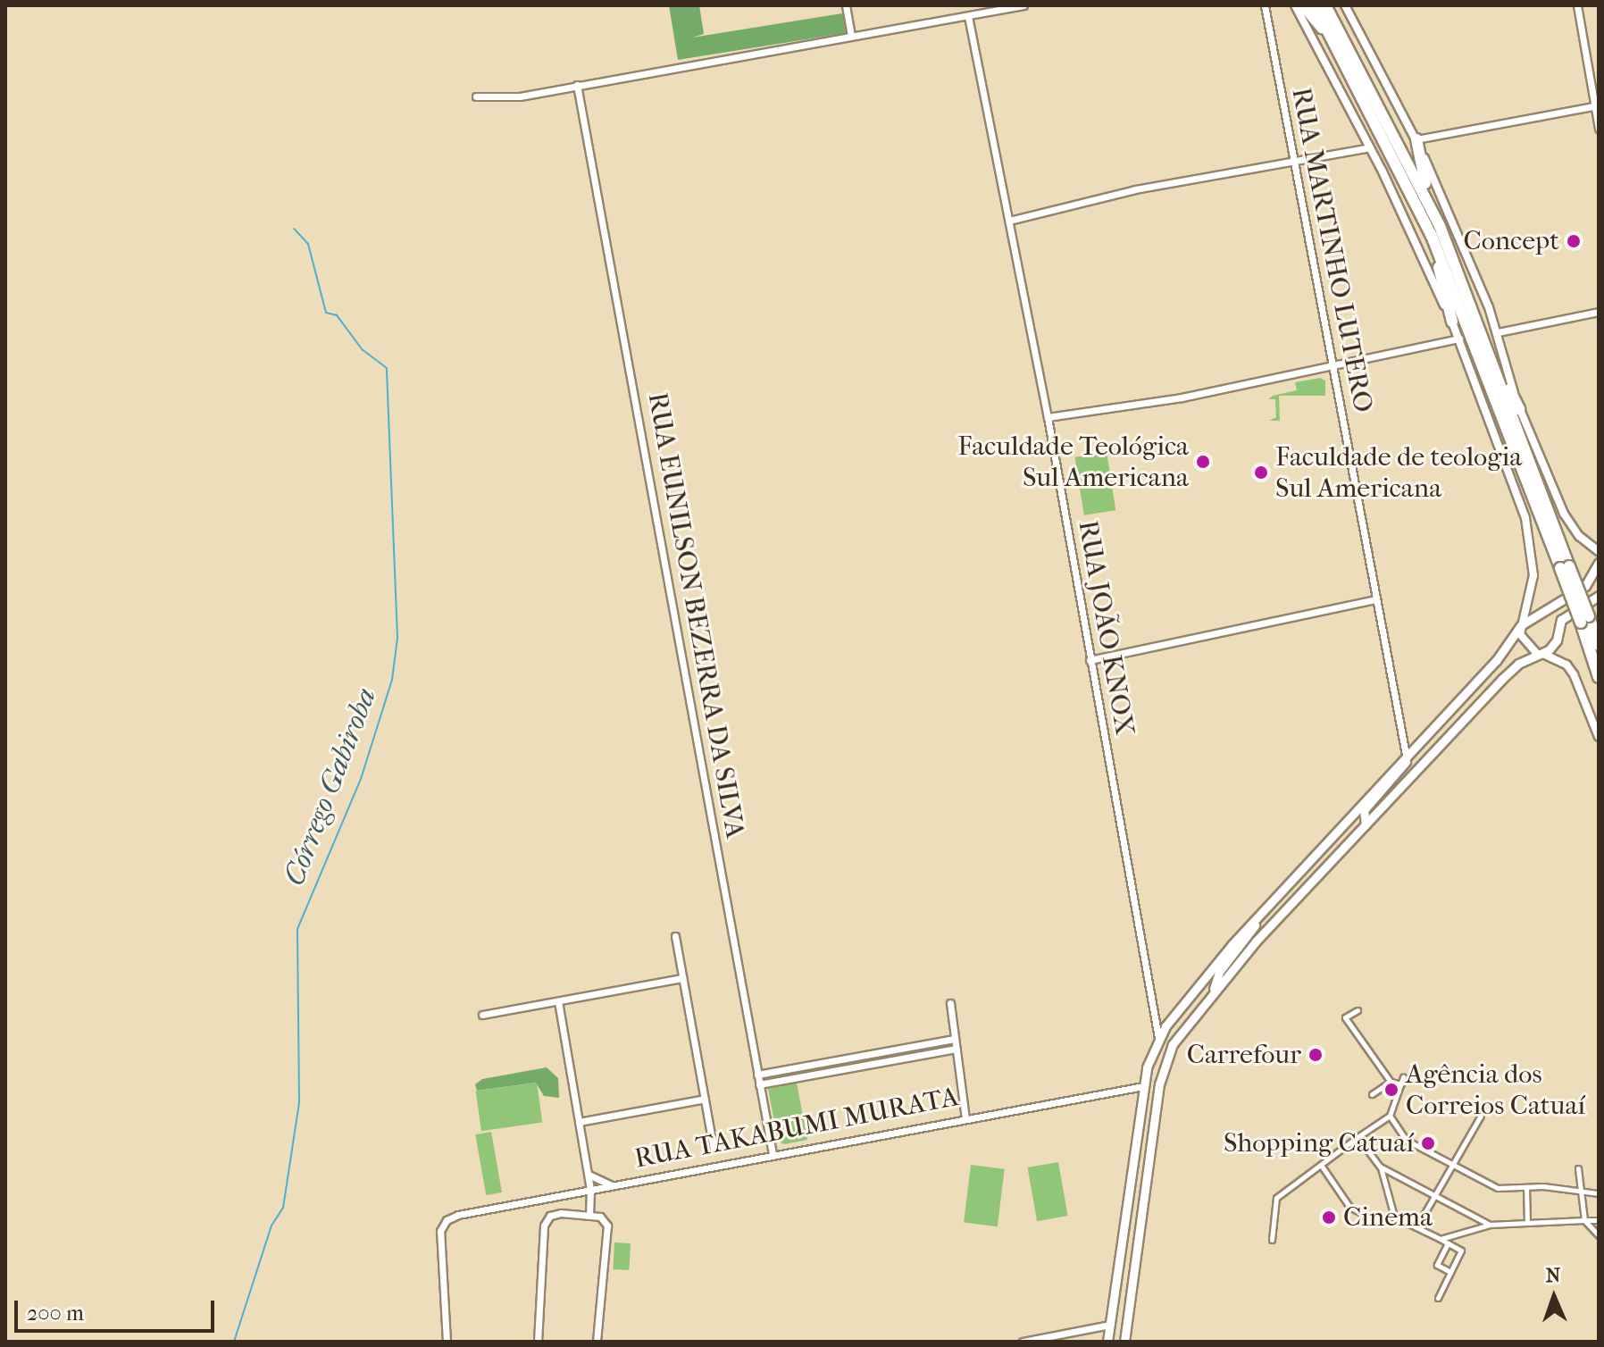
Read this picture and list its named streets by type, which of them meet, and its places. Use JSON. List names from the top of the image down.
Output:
{
  "streets": {
    "street": [
      "RUA MARTINHO LUTERO",
      "RUA EUNILSON BEZERRA DA SILVA",
      "RUA JOÃO KNOX",
      "RUA TAKABUMI MURATA"
    ]
  },
  "crossings": [
    ["RUA EUNILSON BEZERRA DA SILVA", "RUA TAKABUMI MURATA"]
  ],
  "water": ["Córrego Gabiroba"],
  "places": [
    "Concept",
    "Faculdade Teológica Sul Americana",
    "Faculdade de teologia Sul Americana",
    "Carrefour",
    "Agência dos Correios Catuaí",
    "Shopping Catuaí",
    "Cinema"
  ],
  "scale_bar": "200 m",
  "north": "top"
}
